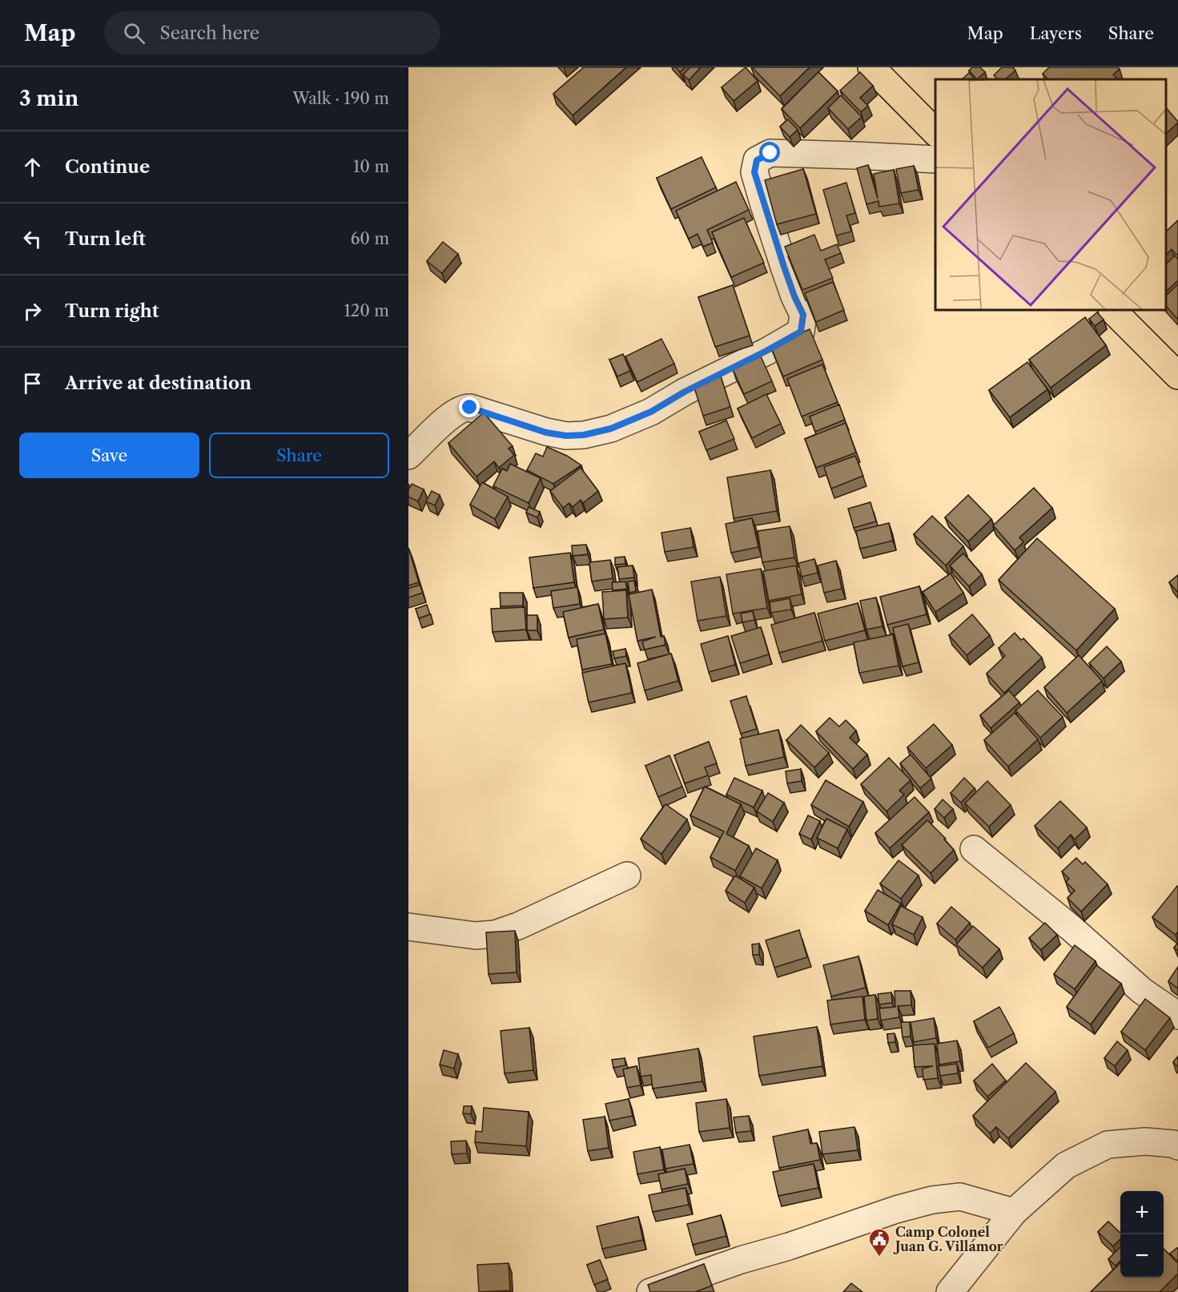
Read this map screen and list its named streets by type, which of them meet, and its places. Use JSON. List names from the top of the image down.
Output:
{
  "places": {
    "public building": ["Camp Colonel Juan G. Villamor"]
  },
  "page": {
    "header": "Map",
    "search": "Search here",
    "nav": ["Map", "Layers", "Share"],
    "heading": ["3 min", "Walk · 190 m"],
    "list": [
      ["Continue", "10 m"],
      ["Turn left", "60 m"],
      ["Turn right", "120 m"],
      "Arrive at destination"
    ],
    "buttons": ["Save", "Share"],
    "map_buttons": ["+", "−"]
  }
}
